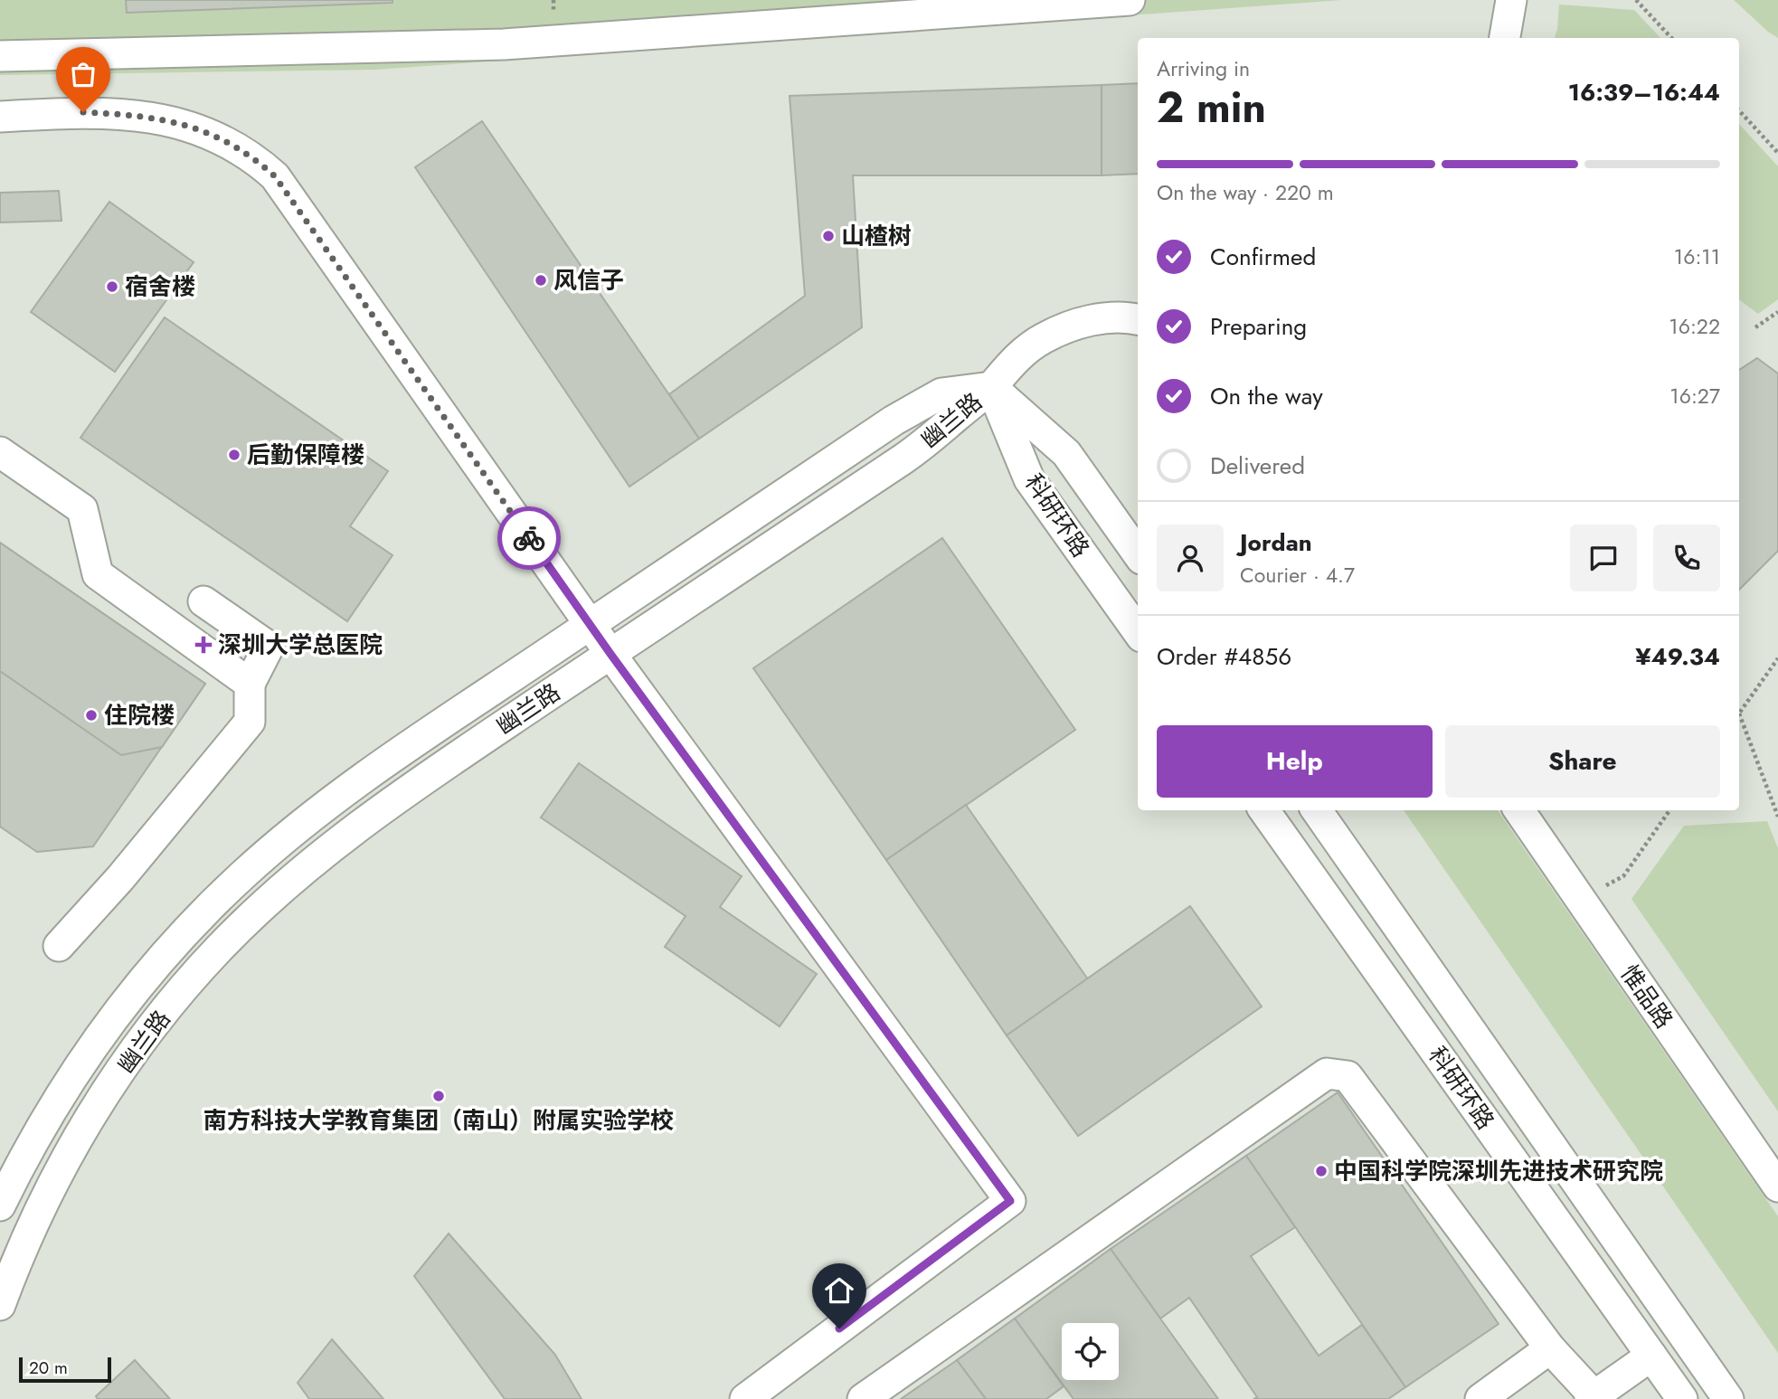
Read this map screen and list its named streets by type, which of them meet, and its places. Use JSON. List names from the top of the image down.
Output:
{
  "streets": {
    "street": ["幽兰路", "科研环路", "惟品路"]
  },
  "crossings": [
    ["幽兰路", "科研环路"]
  ],
  "places": {
    "other": [
      "山楂树",
      "风信子",
      "宿舍楼",
      "后勤保障楼",
      "住院楼",
      "南方科技大学教育集团（南山）附属实验学校",
      "中国科学院深圳先进技术研究院"
    ],
    "health": ["深圳大学总医院"]
  },
  "scale_bar": "20 m",
  "page": {
    "heading": ["2 min", "Arriving in", "16:39–16:44"],
    "panel": [
      "Jordan",
      "Courier · 4.7",
      "Order #4856",
      "¥49.34"
    ],
    "bar": "On the way · 220 m",
    "list": [
      ["Confirmed", "16:11"],
      ["Preparing", "16:22"],
      ["On the way", "16:27"],
      "Delivered"
    ],
    "buttons": ["Help", "Share"],
    "scale": "20 m"
  }
}
